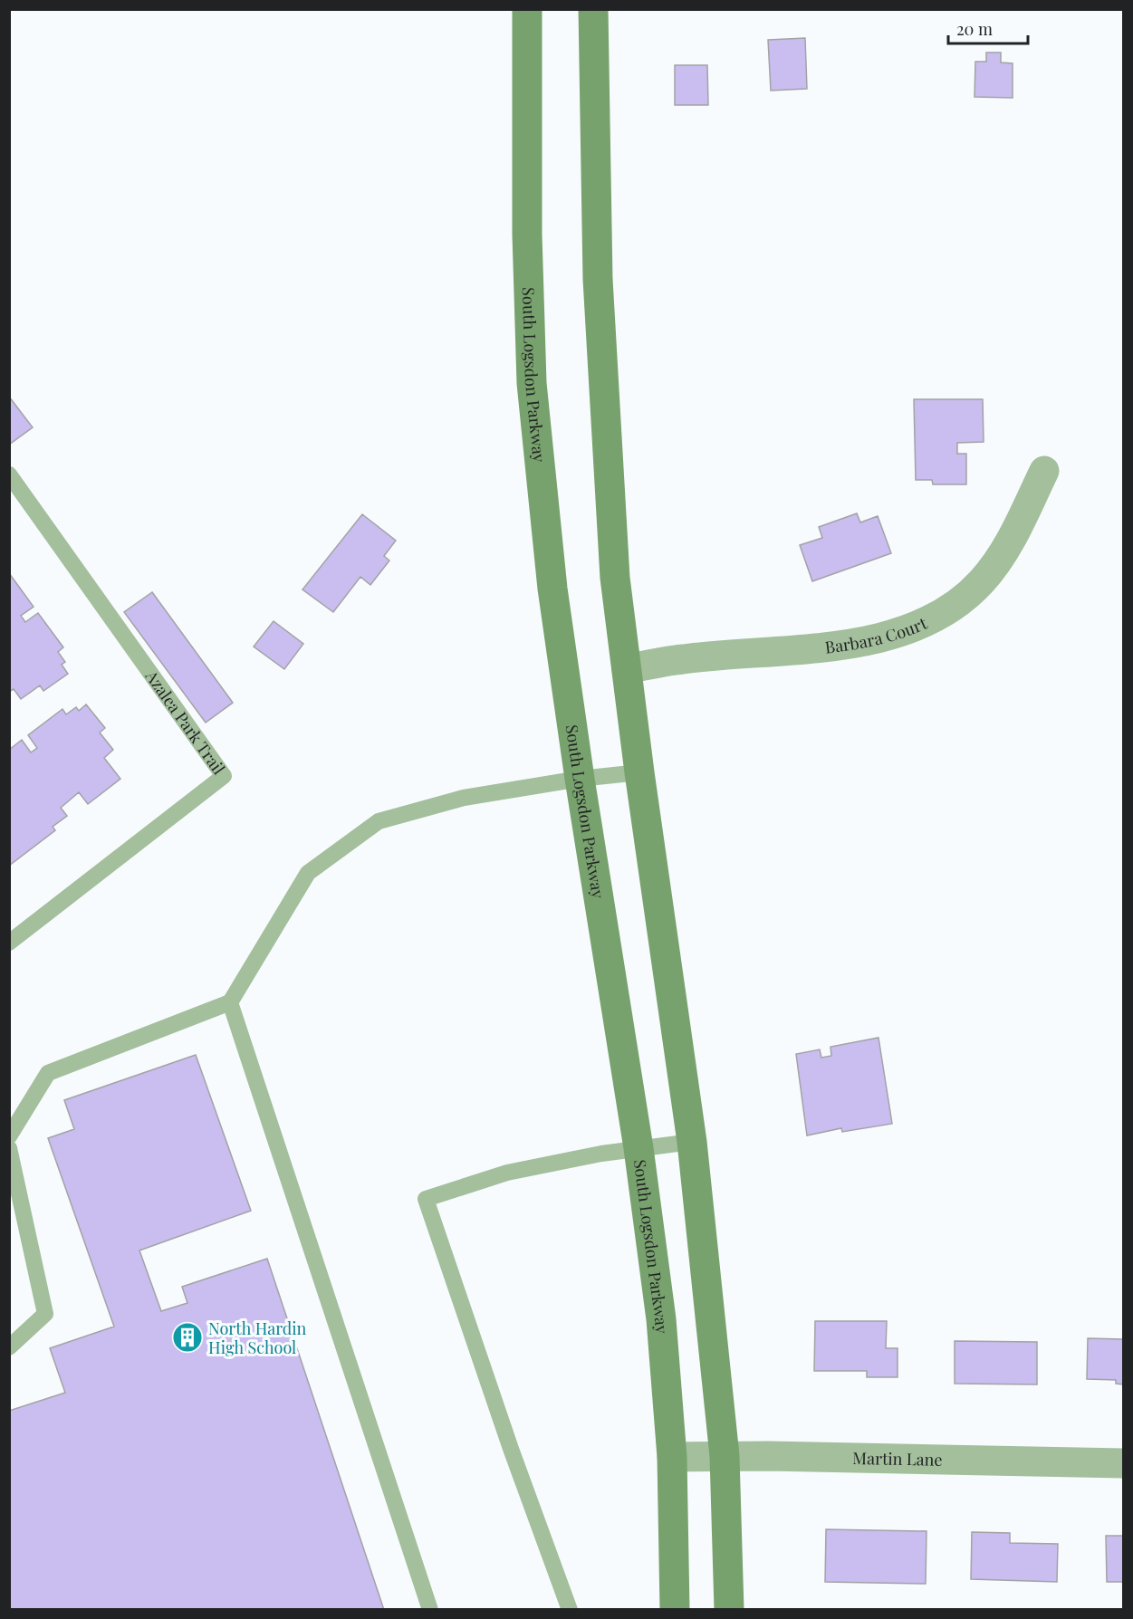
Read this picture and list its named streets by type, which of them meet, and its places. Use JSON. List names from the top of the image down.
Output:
{
  "streets": {
    "main road": ["South Logsdon Parkway"],
    "street": ["Barbara Court", "Martin Lane"],
    "lane": ["Azalea Park Trail"]
  },
  "crossings": [
    ["South Logsdon Parkway", "Martin Lane"]
  ],
  "places": {
    "building": ["North Hardin High School"]
  },
  "scale_bar": "20 m"
}
